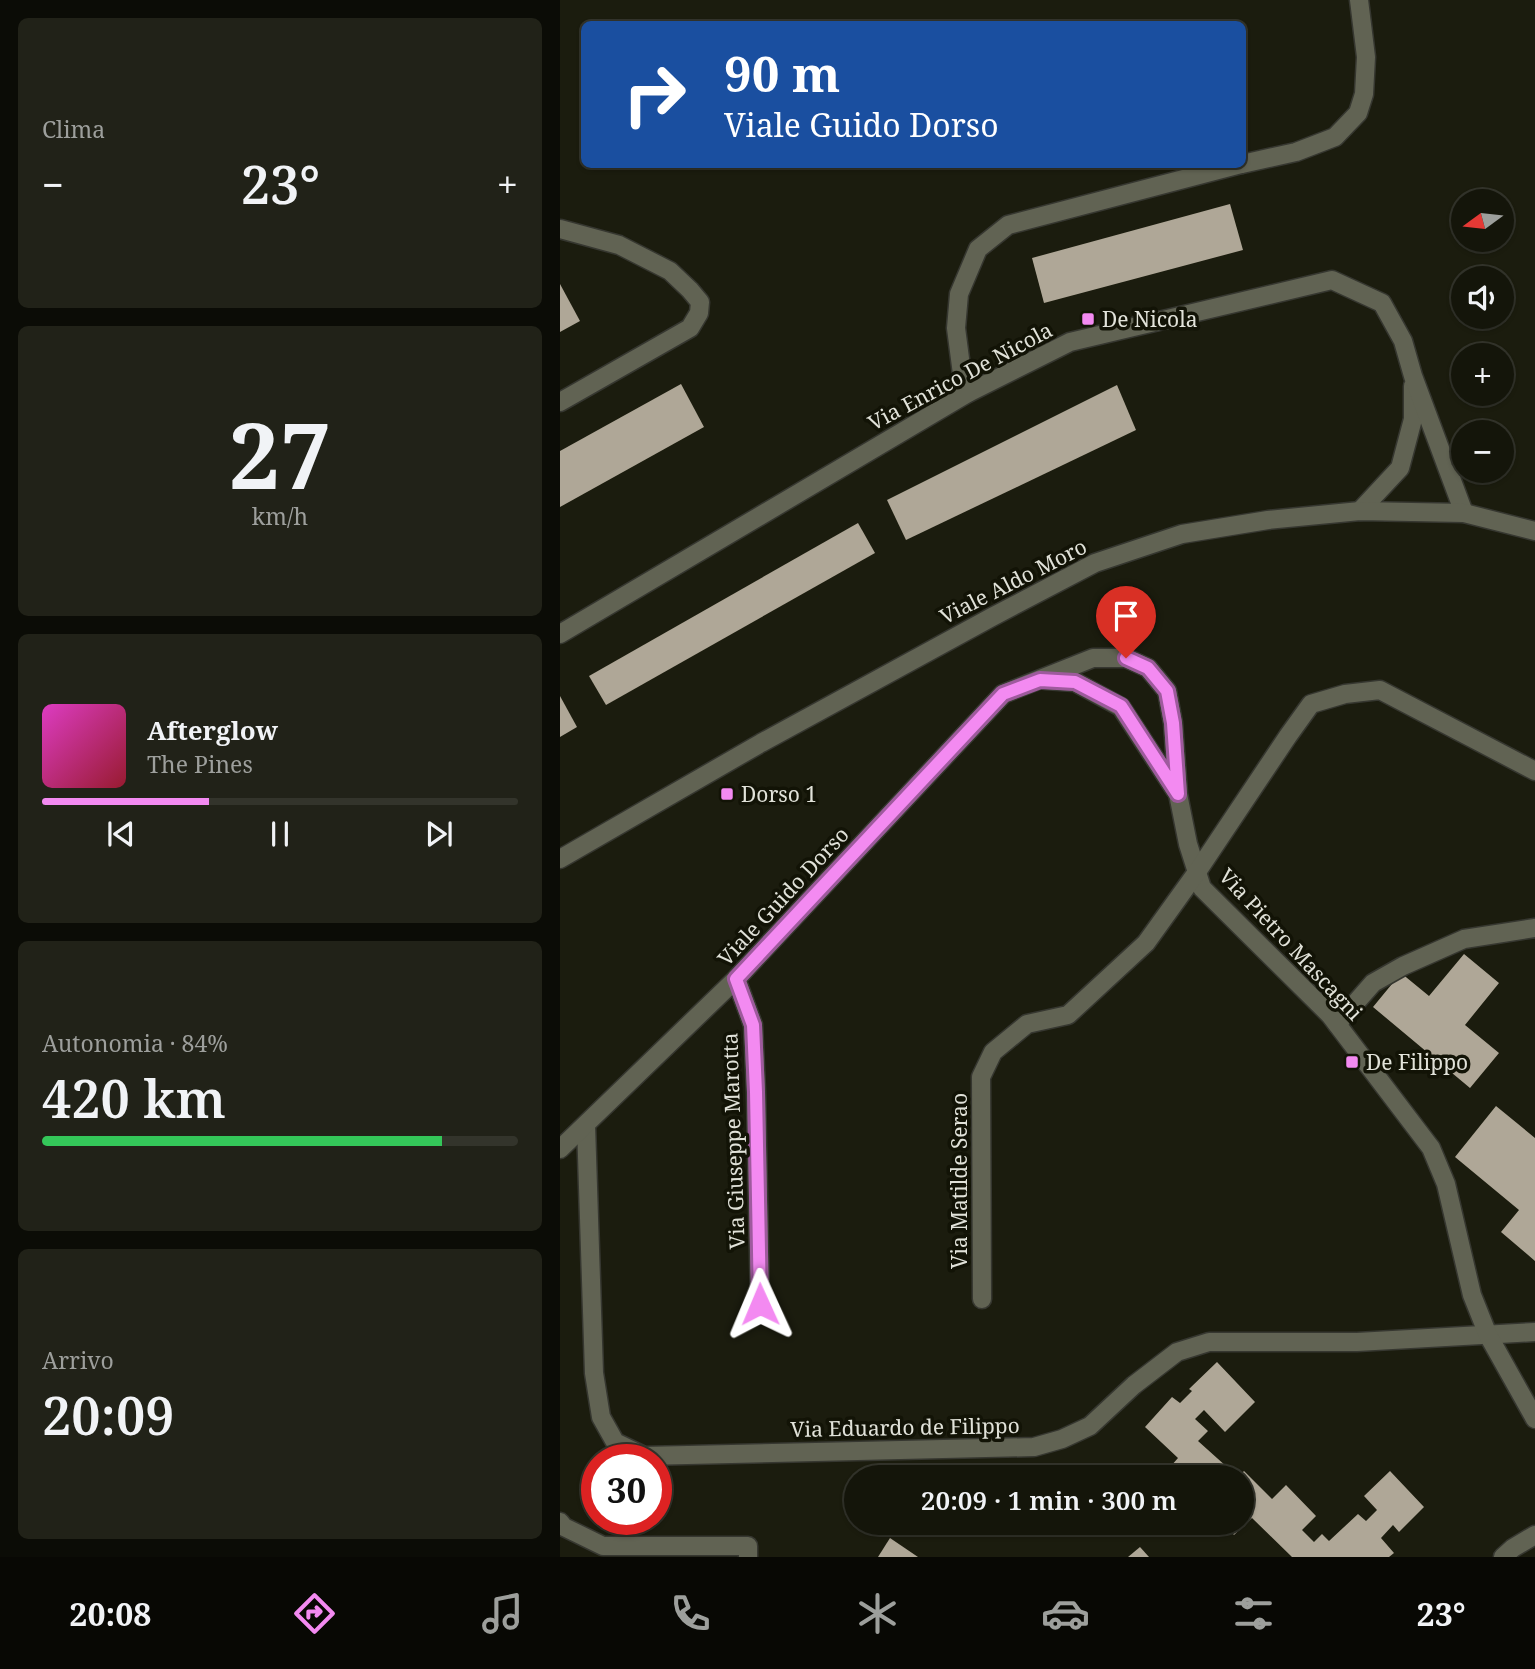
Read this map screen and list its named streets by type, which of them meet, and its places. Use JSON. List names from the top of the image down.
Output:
{
  "streets": {
    "street": [
      "Via Enrico De Nicola",
      "Viale Aldo Moro",
      "Viale Guido Dorso",
      "Via Pietro Mascagni",
      "Via Giuseppe Marotta",
      "Via Matilde Serao",
      "Via Eduardo de Filippo"
    ]
  },
  "crossings": [
    ["Viale Guido Dorso", "Via Pietro Mascagni"],
    ["Viale Guido Dorso", "Via Giuseppe Marotta"],
    ["Viale Guido Dorso", "Via Matilde Serao"],
    ["Viale Guido Dorso", "Via Eduardo de Filippo"],
    ["Via Pietro Mascagni", "Via Matilde Serao"],
    ["Via Pietro Mascagni", "Via Eduardo de Filippo"]
  ],
  "places": {
    "transit": ["De Nicola", "Dorso 1", "De Filippo"]
  },
  "north": "left",
  "page": {
    "tile": [
      "Clima",
      ["27", "km/h"],
      ["Autonomia · 84%", "420 km"],
      ["Arrivo", "20:09"]
    ],
    "turn": ["90 m", "Viale Guido Dorso"],
    "heat": ["−", "23°", "+"],
    "map_buttons": ["+", "−"],
    "song": ["Afterglow", "The Pines"],
    "limit": "30",
    "trip": "20:09 · 1 min · 300 m",
    "tabs": ["20:08", "23°"]
  }
}
